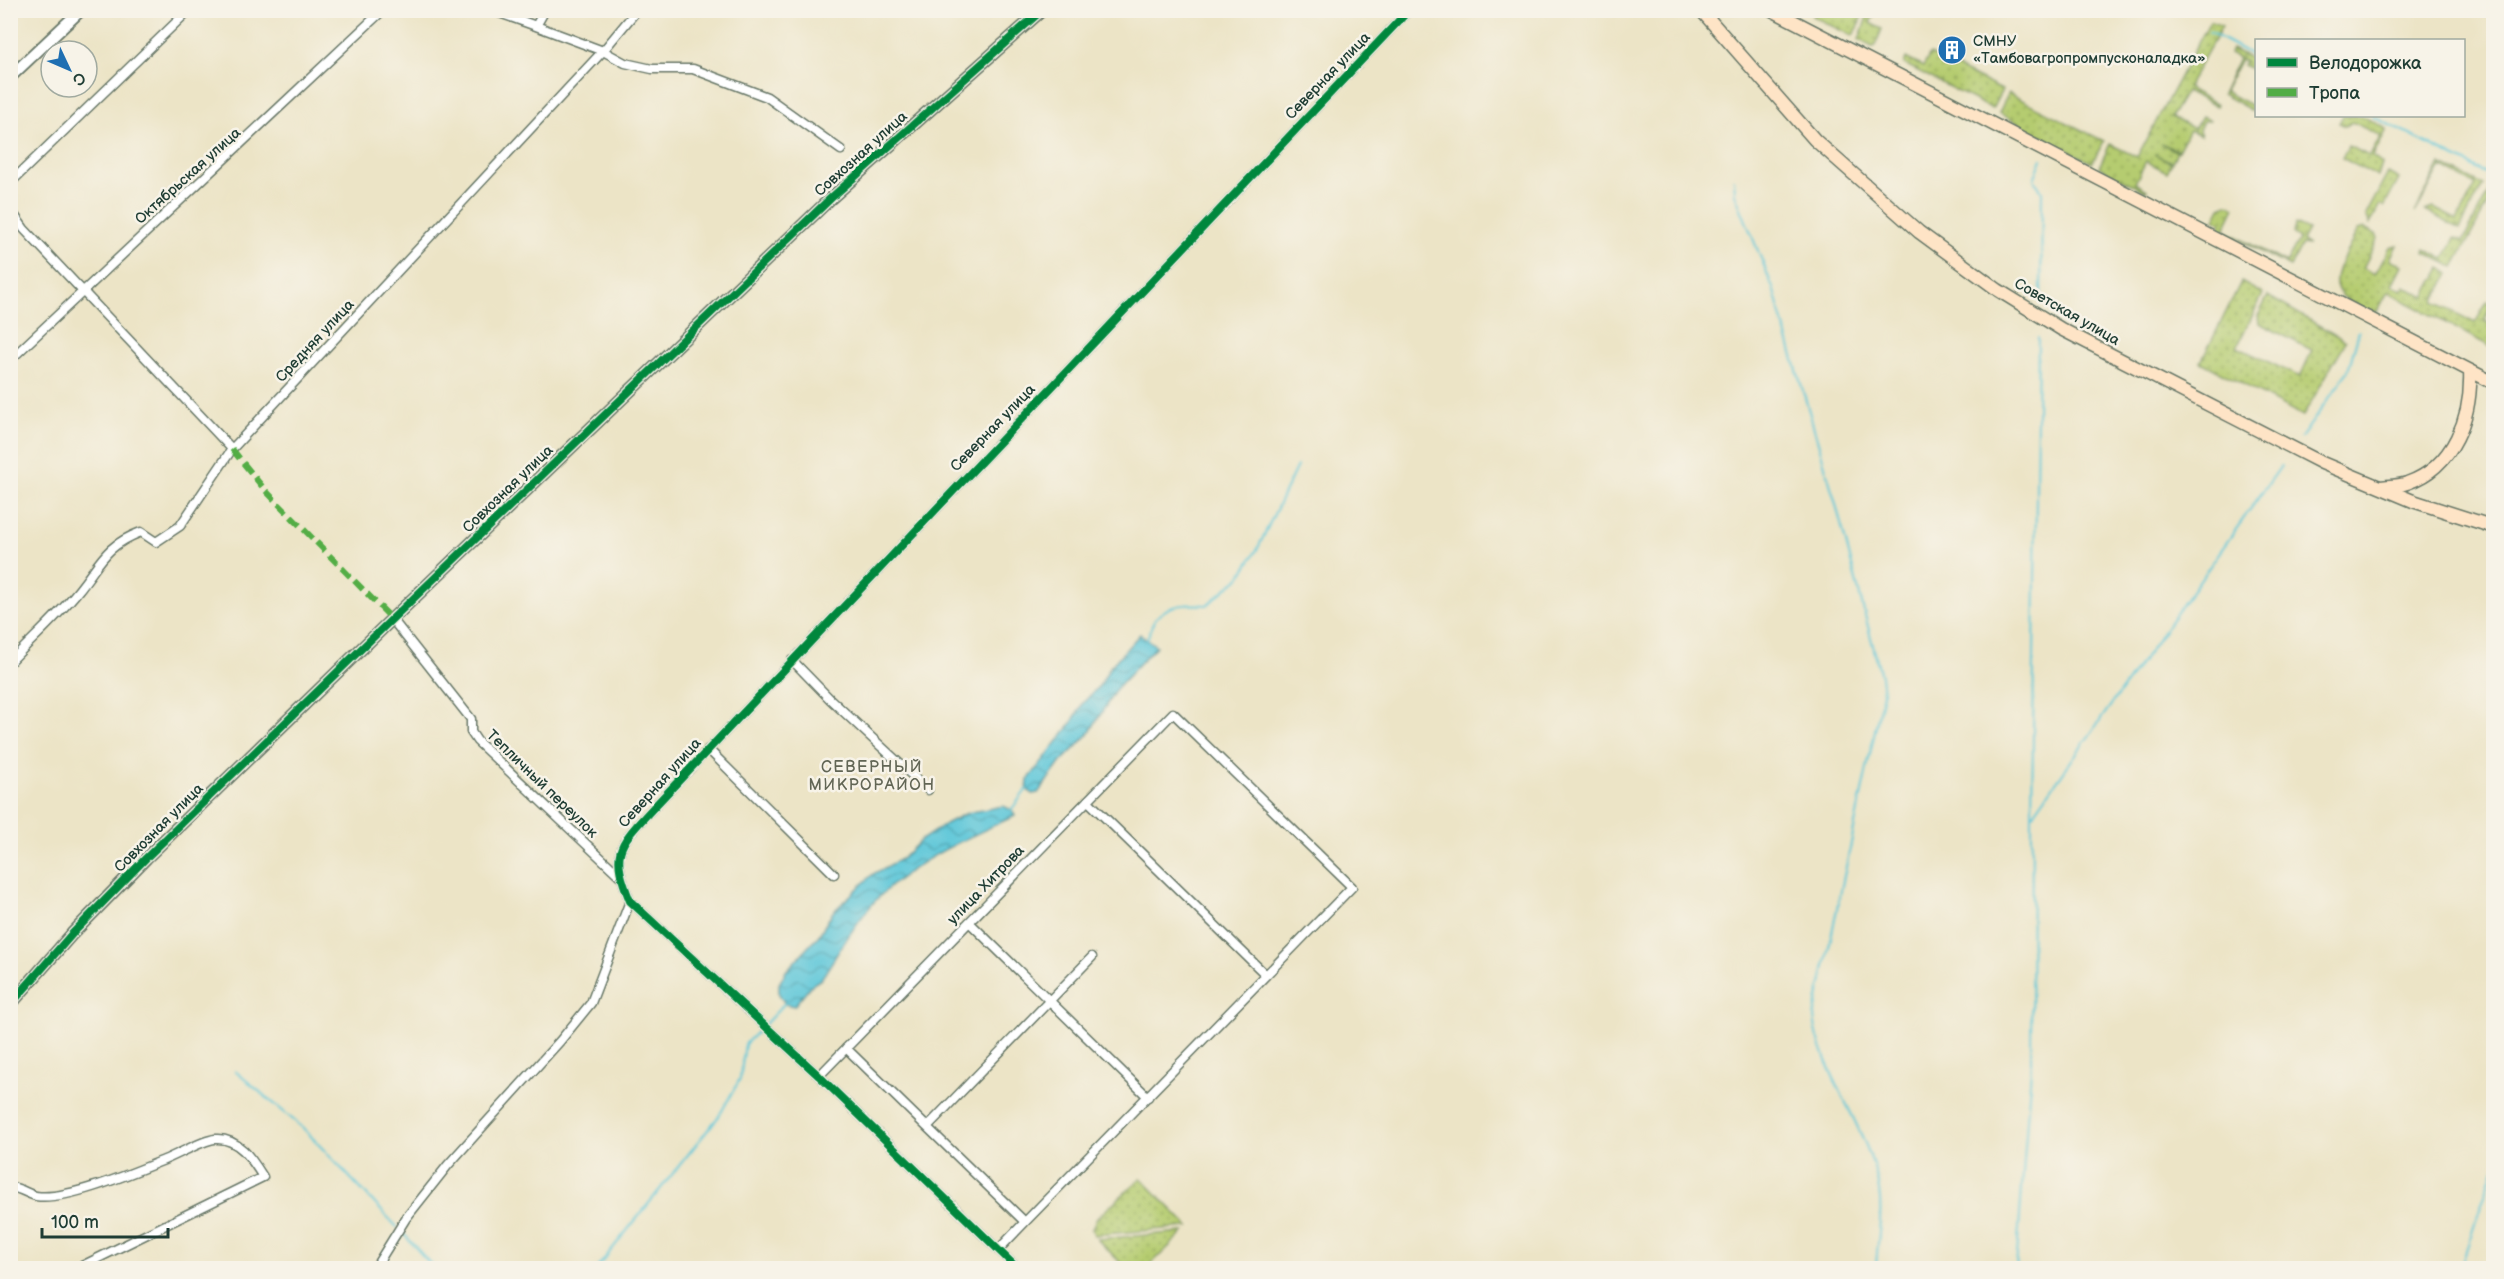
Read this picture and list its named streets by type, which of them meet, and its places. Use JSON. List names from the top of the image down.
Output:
{
  "streets": {
    "main road": ["Советская улица"],
    "street": [
      "Северная улица",
      "Совхозная улица",
      "Октябрьская улица",
      "Средняя улица",
      "Тепличный переулок",
      "улица Хитрова"
    ]
  },
  "crossings": [
    ["Северная улица", "Тепличный переулок"],
    ["Совхозная улица", "Тепличный переулок"]
  ],
  "districts": ["СЕВЕРНЫЙ МИКРОРАЙОН"],
  "places": {
    "building": ["СМНУ «Тамбовагропромпусконаладка»"]
  },
  "legend": ["Велодорожка", "Тропа"],
  "scale_bar": "100 m",
  "north": "bottom right"
}
